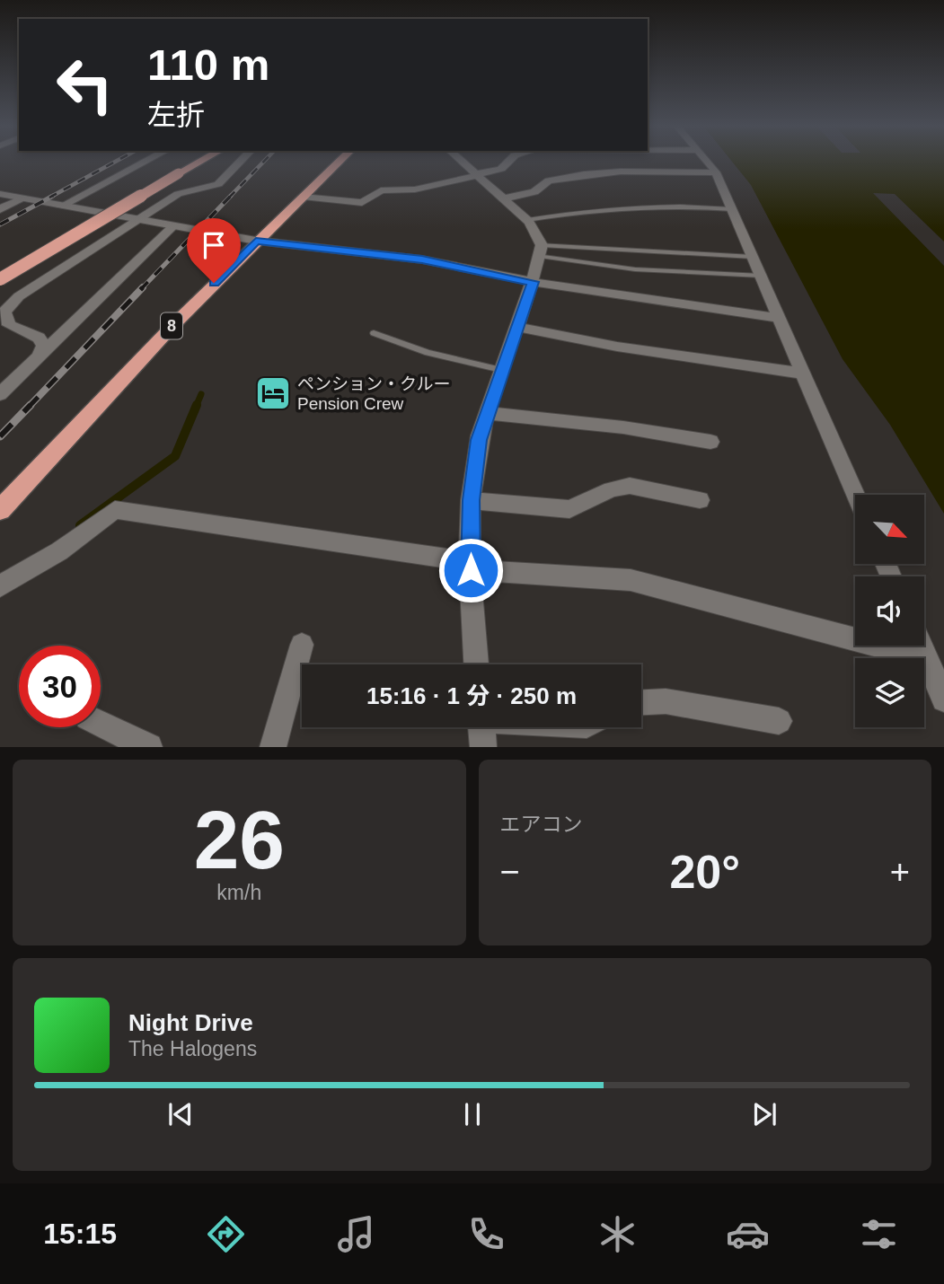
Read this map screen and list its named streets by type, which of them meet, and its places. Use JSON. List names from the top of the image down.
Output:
{
  "streets": {
    "highway": ["8"]
  },
  "places": {
    "hotel": ["ペンション・クルー Pension Crew"]
  },
  "north": "bottom right",
  "page": {
    "turn": ["110 m", "左折"],
    "limit": "30",
    "trip": "15:16 · 1 分 · 250 m",
    "tile": [
      ["26", "km/h"],
      "エアコン"
    ],
    "heat": ["−", "20°", "+"],
    "song": ["Night Drive", "The Halogens"],
    "tabs": "15:15"
  }
}
